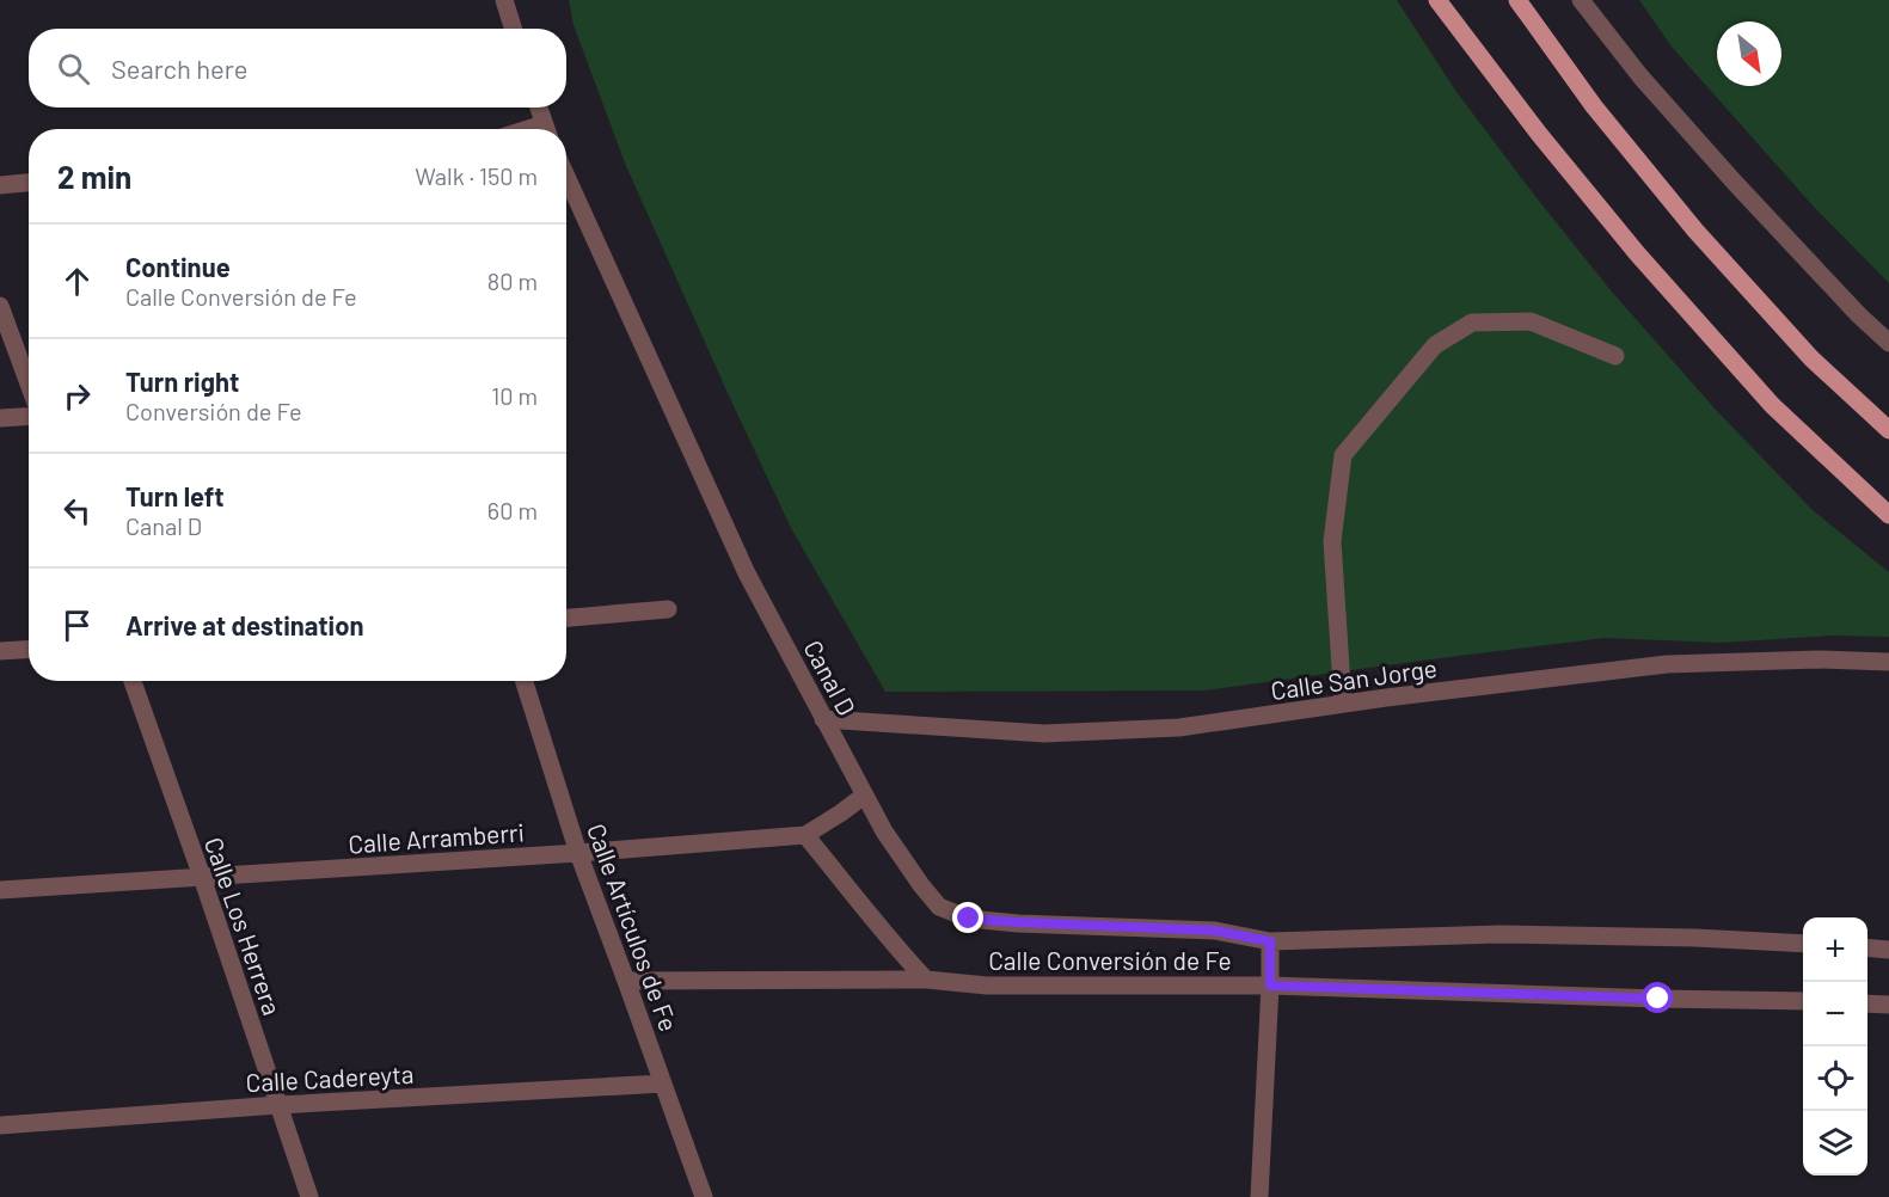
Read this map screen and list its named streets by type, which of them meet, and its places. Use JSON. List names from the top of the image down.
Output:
{
  "streets": {
    "street": [
      "Canal D",
      "Calle San Jorge",
      "Calle Arramberri",
      "Calle Los Herrera",
      "Calle Artículos de Fe",
      "Calle Conversión de Fe",
      "Calle Cadereyta"
    ]
  },
  "crossings": [
    ["Canal D", "Calle San Jorge"],
    ["Canal D", "Calle Arramberri"],
    ["Calle Arramberri", "Calle Los Herrera"],
    ["Calle Arramberri", "Calle Artículos de Fe"],
    ["Calle Los Herrera", "Calle Cadereyta"],
    ["Calle Artículos de Fe", "Calle Conversión de Fe"],
    ["Calle Artículos de Fe", "Calle Cadereyta"]
  ],
  "north": "bottom right",
  "page": {
    "search": "Search here",
    "heading": ["2 min", "Walk · 150 m"],
    "list": [
      ["Continue", "Calle Conversión de Fe", "80 m"],
      ["Turn right", "Conversión de Fe", "10 m"],
      ["Turn left", "Canal D", "60 m"],
      "Arrive at destination"
    ],
    "map_buttons": ["+", "−"]
  }
}
